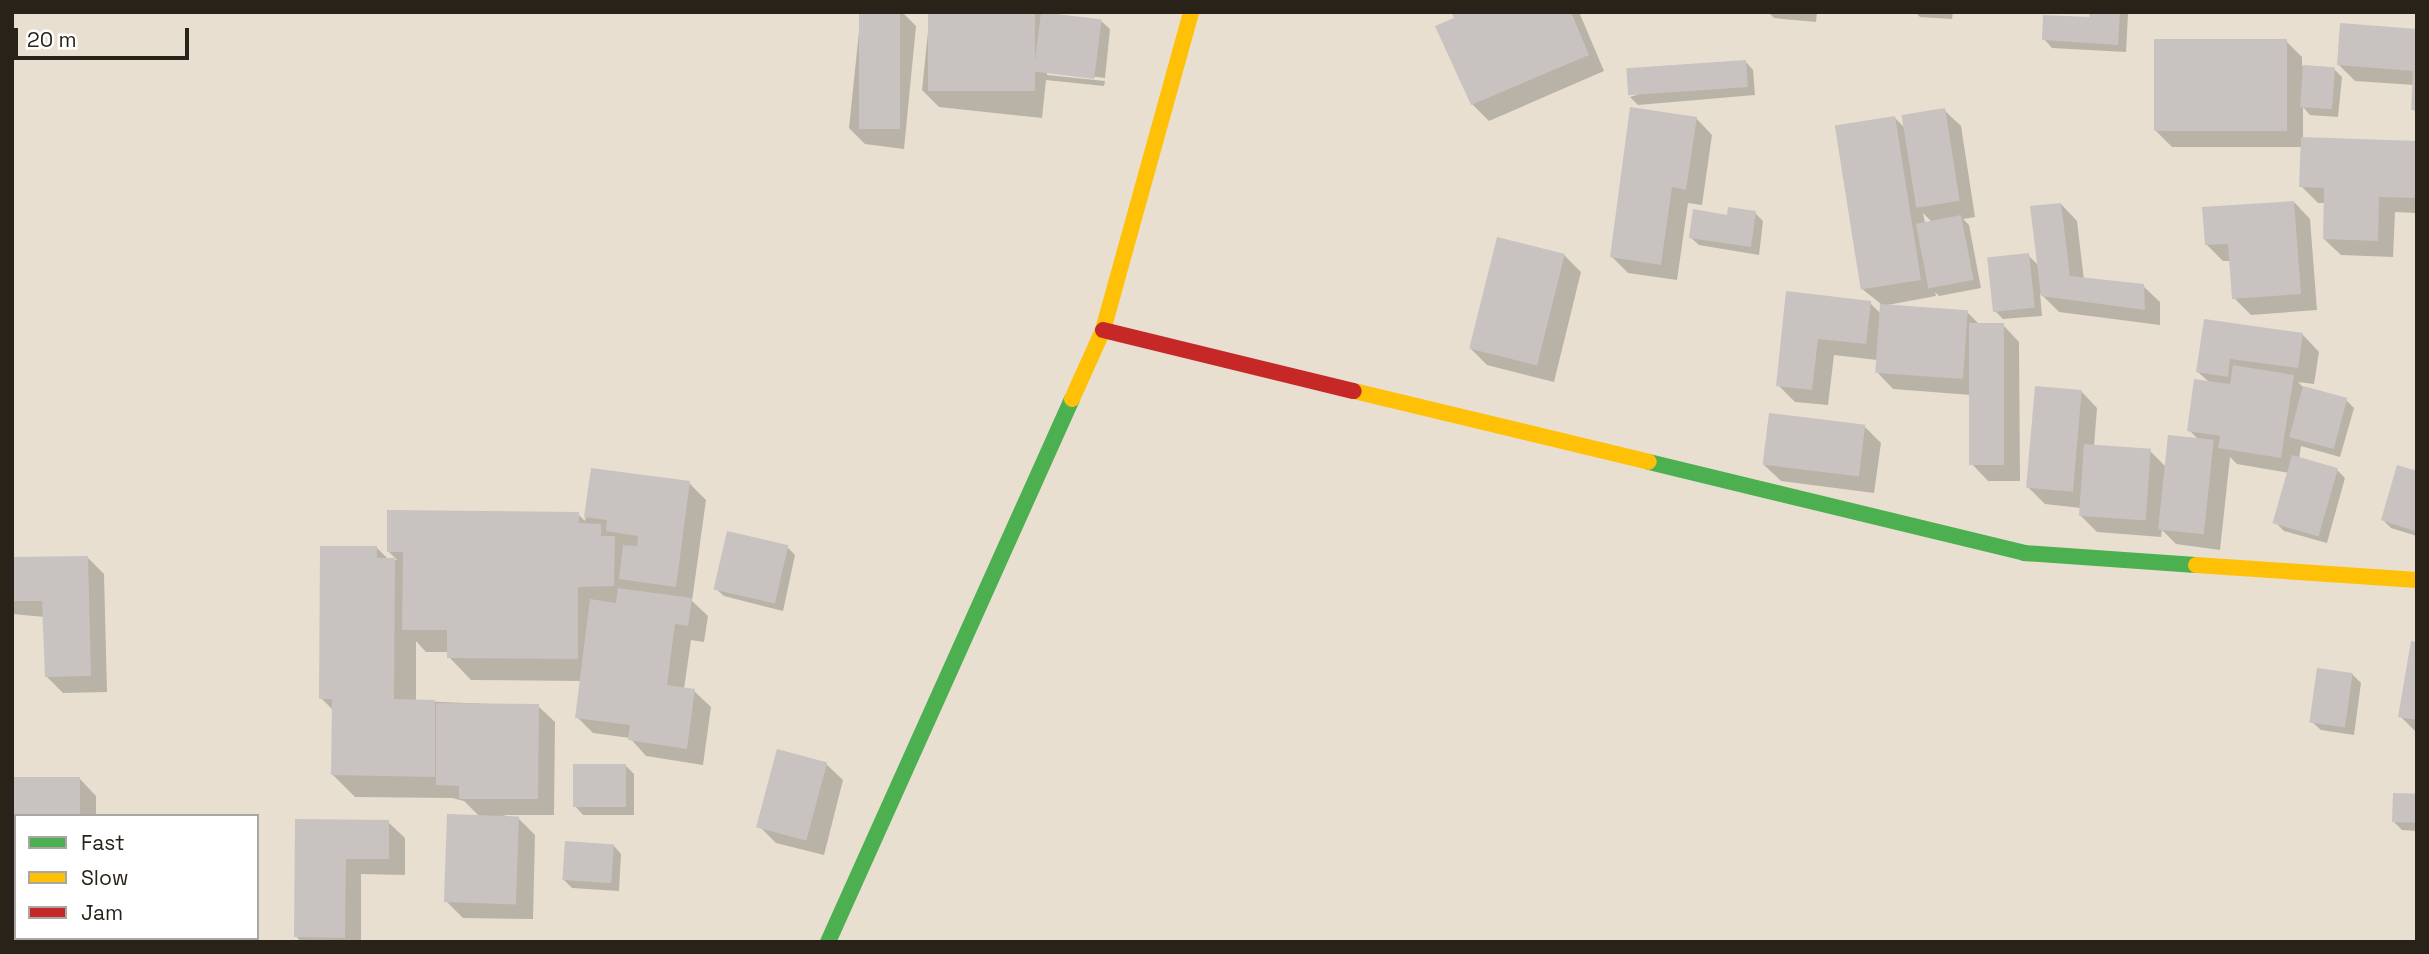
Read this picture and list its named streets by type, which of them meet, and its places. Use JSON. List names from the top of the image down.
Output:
{
  "legend": ["Fast", "Slow", "Jam"],
  "scale_bar": "20 m"
}
